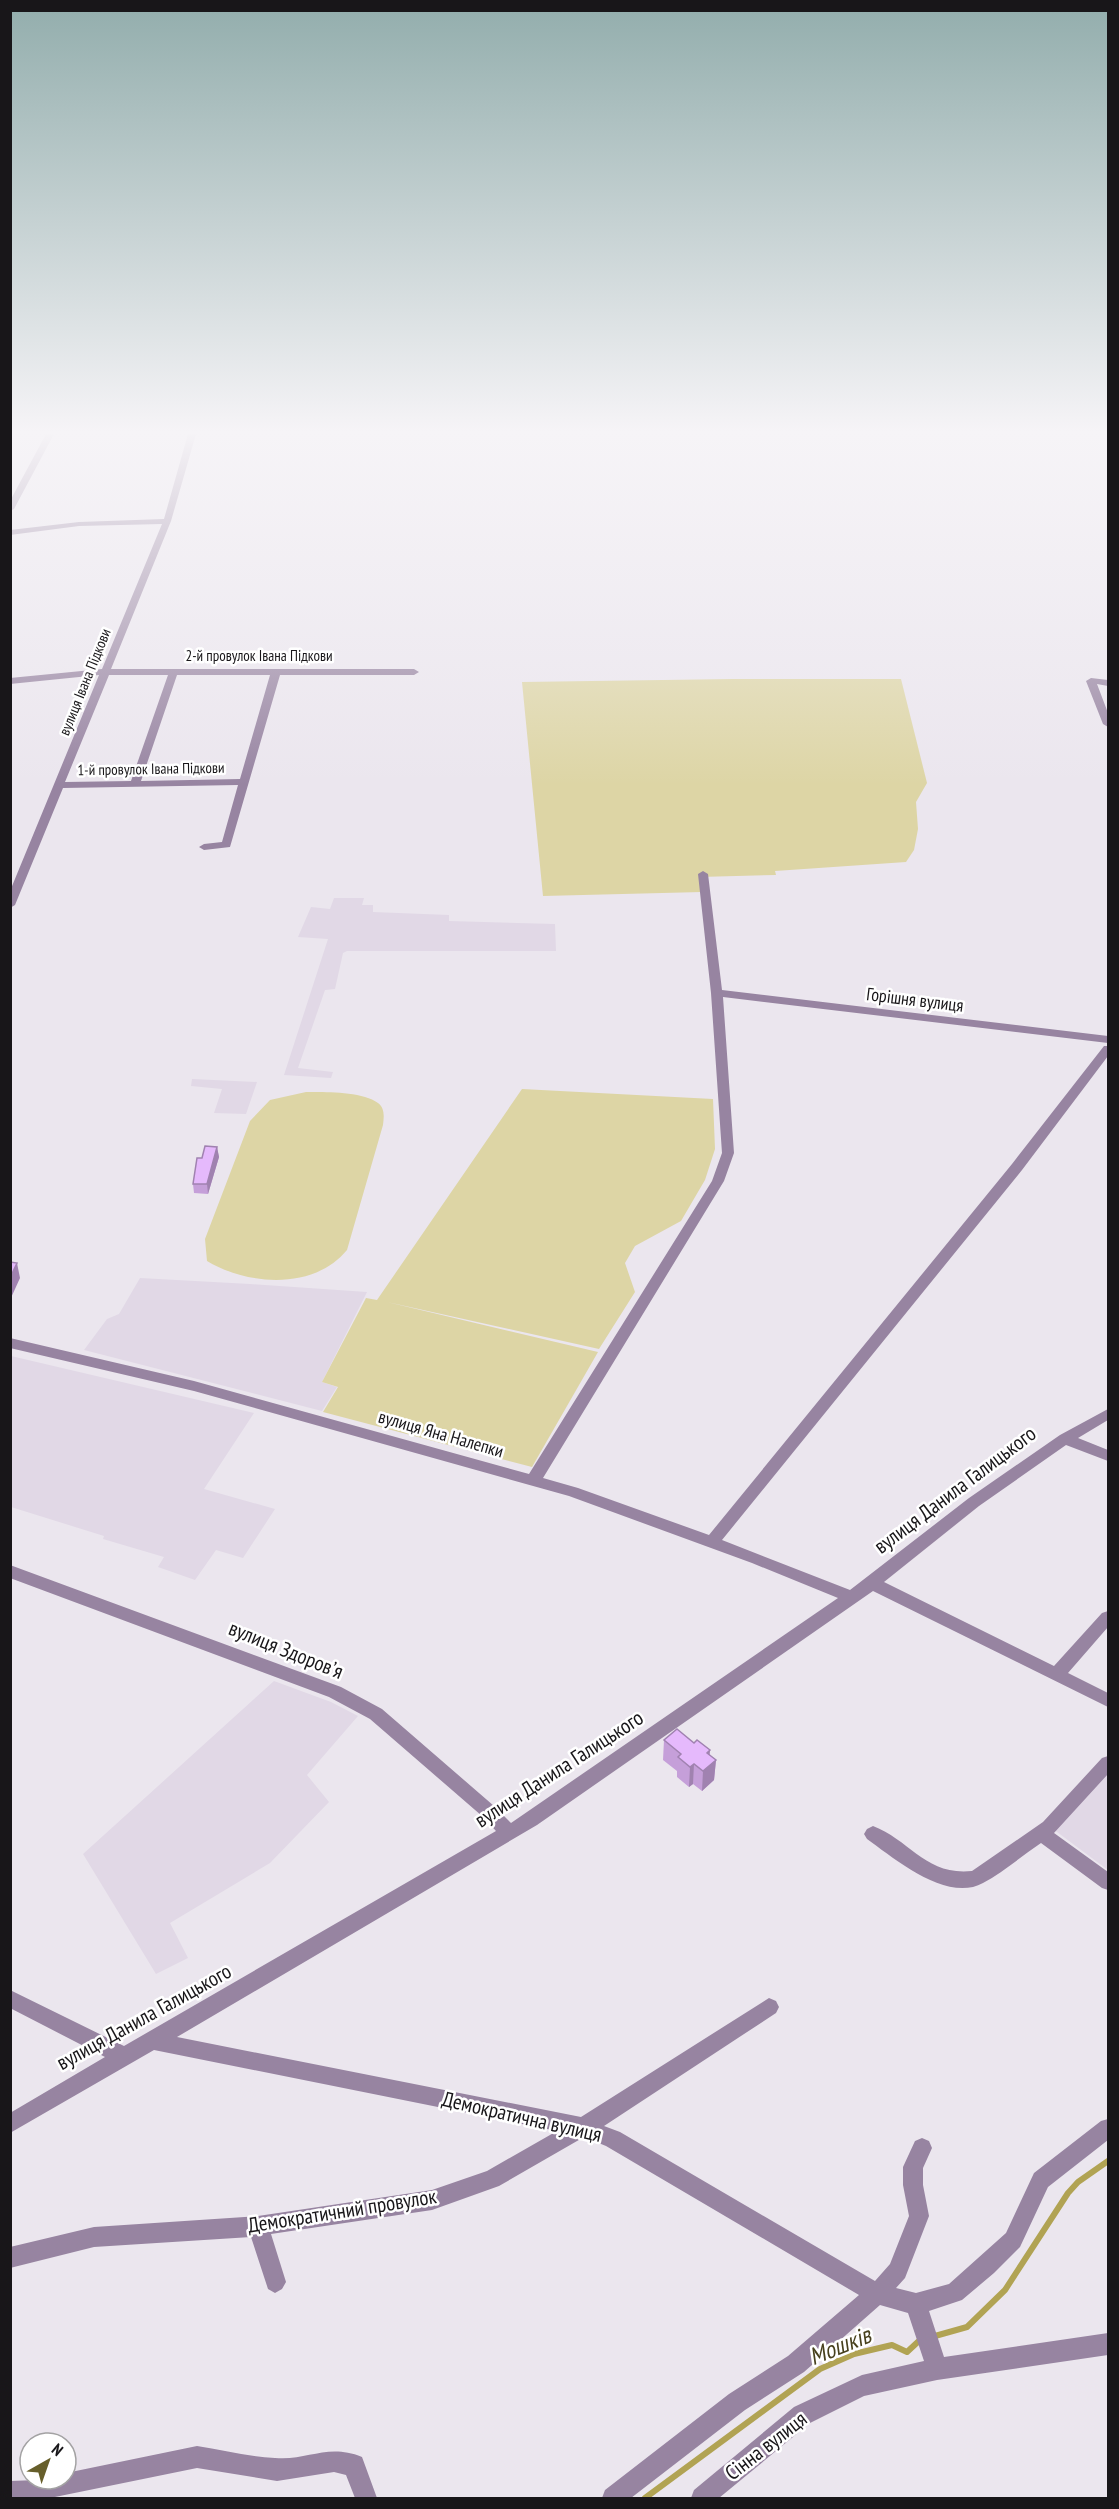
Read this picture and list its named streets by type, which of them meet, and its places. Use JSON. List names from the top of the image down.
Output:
{
  "streets": {
    "street": [
      "2-й провулок Івана Підкови",
      "вулиця Івана Підкови",
      "1-й провулок Івана Підкови",
      "Горішня вулиця",
      "вулиця Яна Налепки",
      "вулиця Данила Галицького",
      "вулиця Здоровʼя",
      "Демократична вулиця",
      "Демократичний провулок",
      "Сінна вулиця"
    ]
  },
  "crossings": [
    ["2-й провулок Івана Підкови", "вулиця Івана Підкови"],
    ["вулиця Івана Підкови", "1-й провулок Івана Підкови"],
    ["вулиця Яна Налепки", "вулиця Данила Галицького"],
    ["вулиця Данила Галицького", "вулиця Здоровʼя"],
    ["вулиця Данила Галицького", "Демократична вулиця"],
    ["Демократична вулиця", "Демократичний провулок"]
  ],
  "water": ["Мошків"],
  "north": "top right"
}
